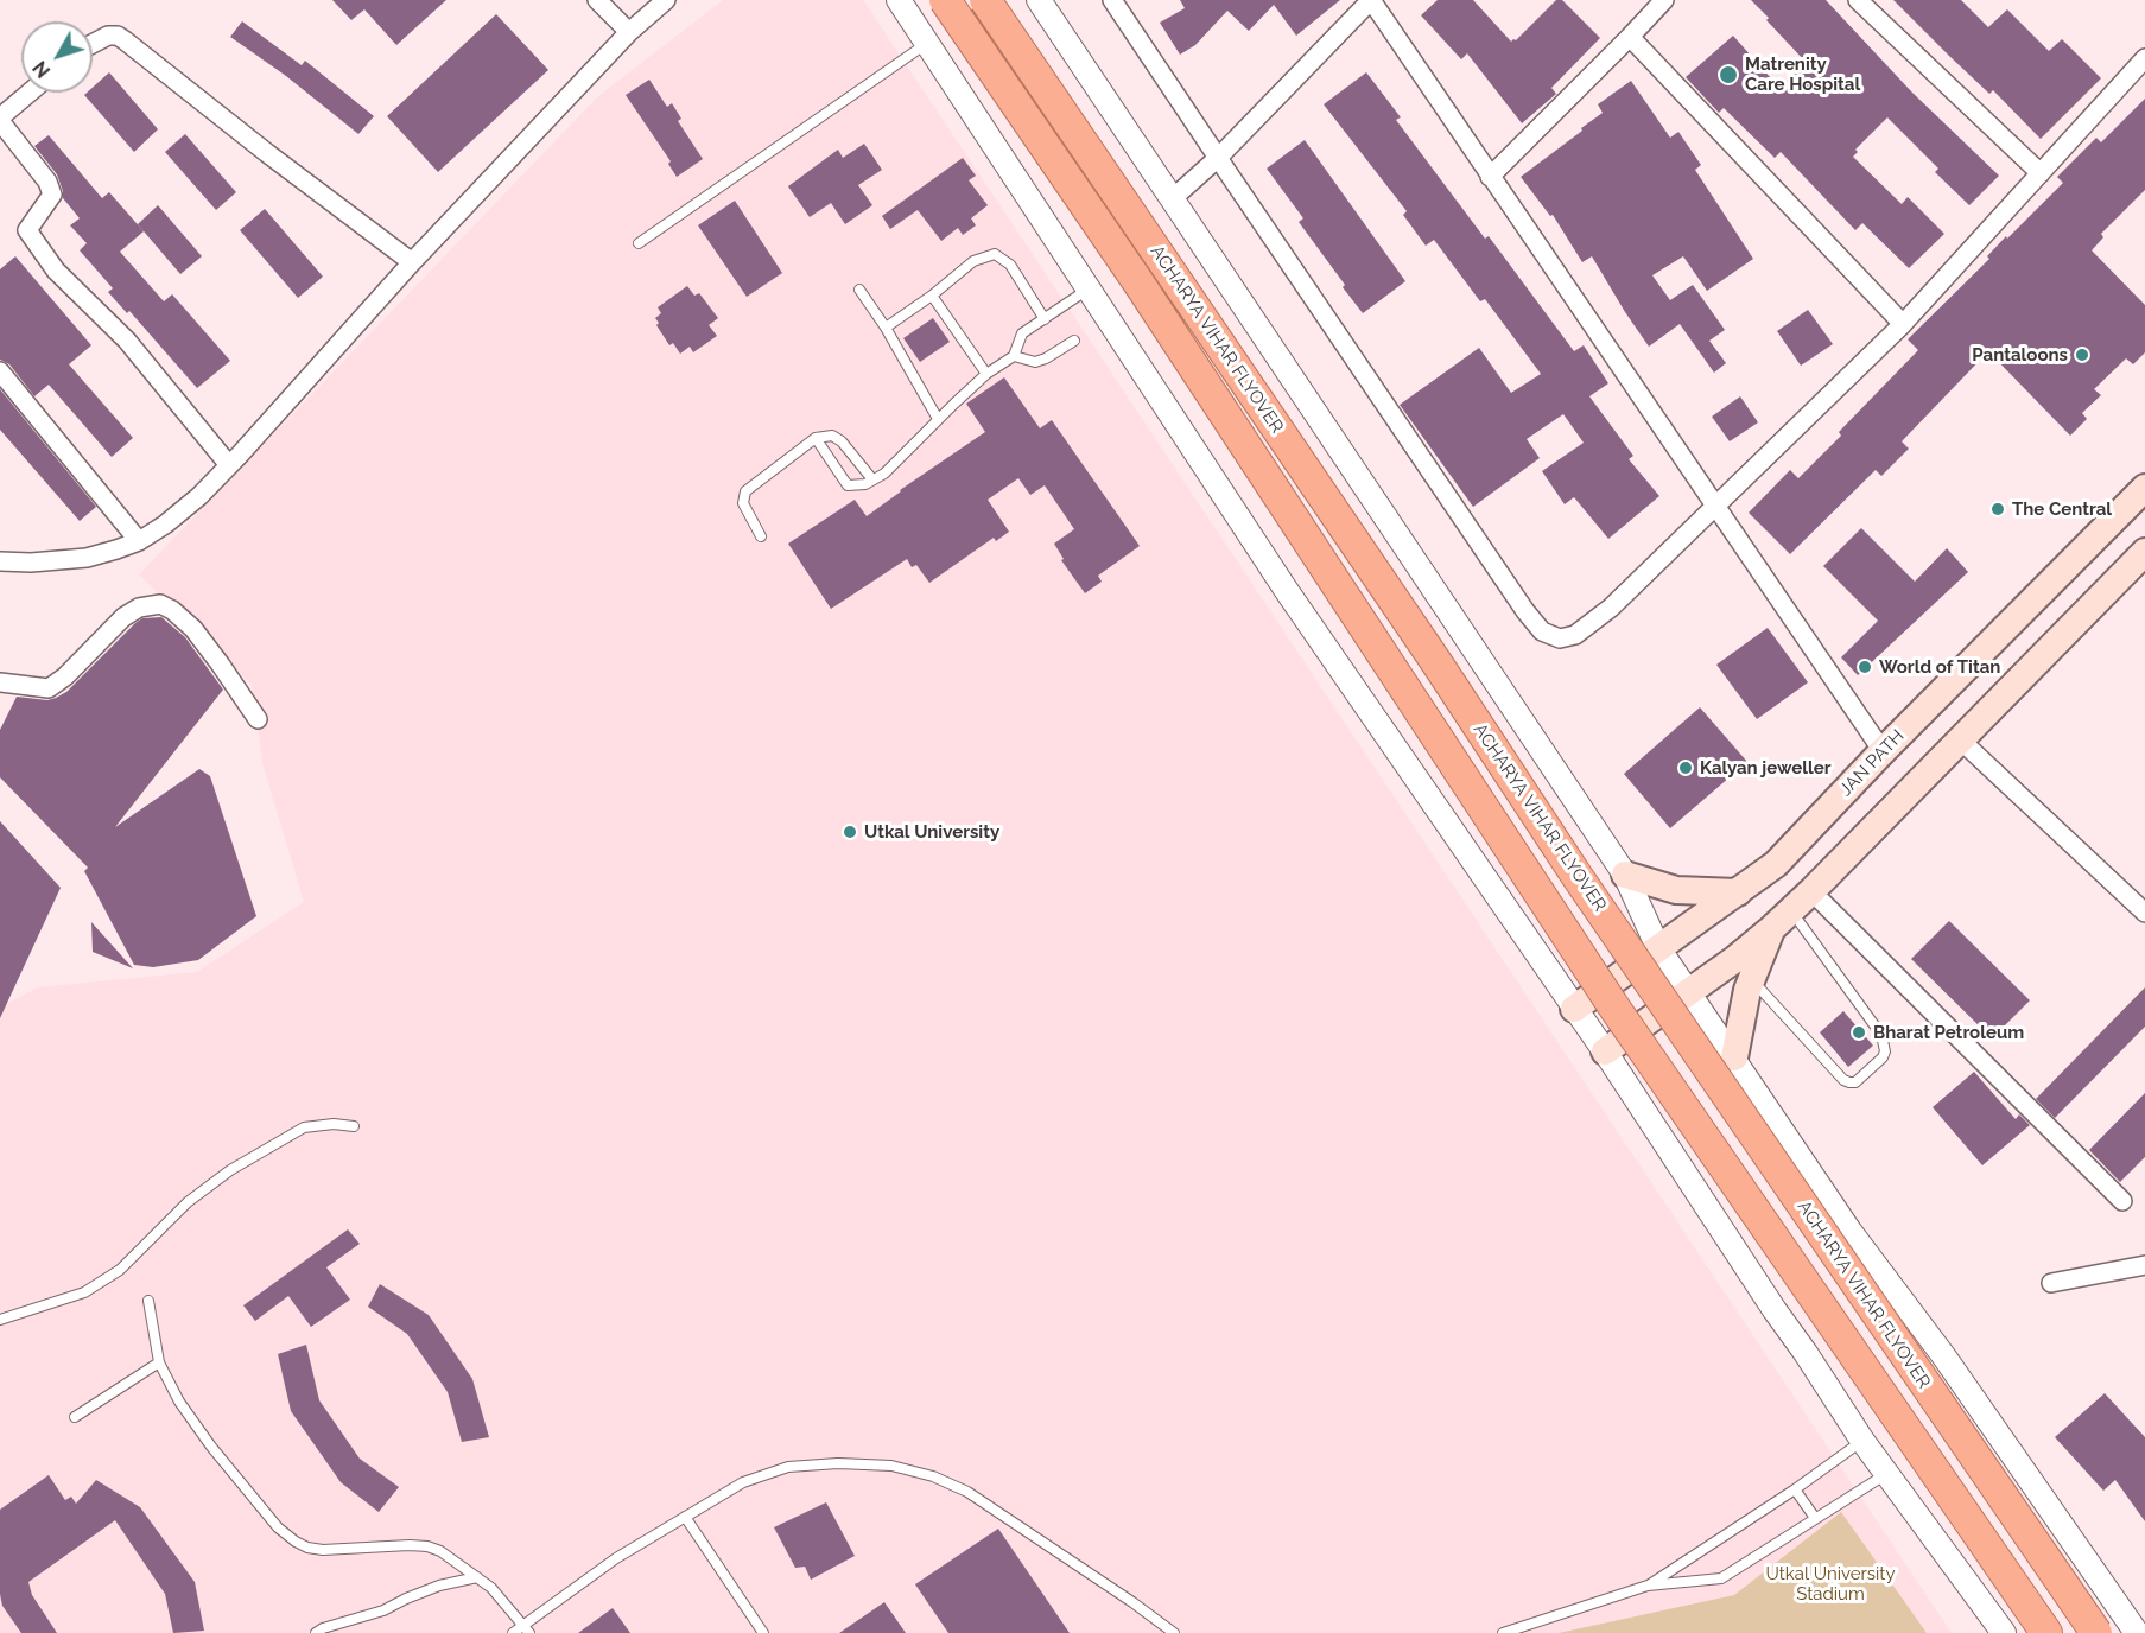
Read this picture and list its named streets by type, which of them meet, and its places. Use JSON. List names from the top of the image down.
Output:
{
  "streets": {
    "highway": ["ACHARYA VIHAR FLYOVER"],
    "main road": ["JAN PATH"]
  },
  "parks": ["Utkal University Stadium"],
  "places": [
    "Matrenity Care Hospital",
    "Pantaloons",
    "The Central",
    "World of Titan",
    "Kalyan jeweller",
    "Utkal University",
    "Bharat Petroleum"
  ],
  "north": "bottom left"
}
